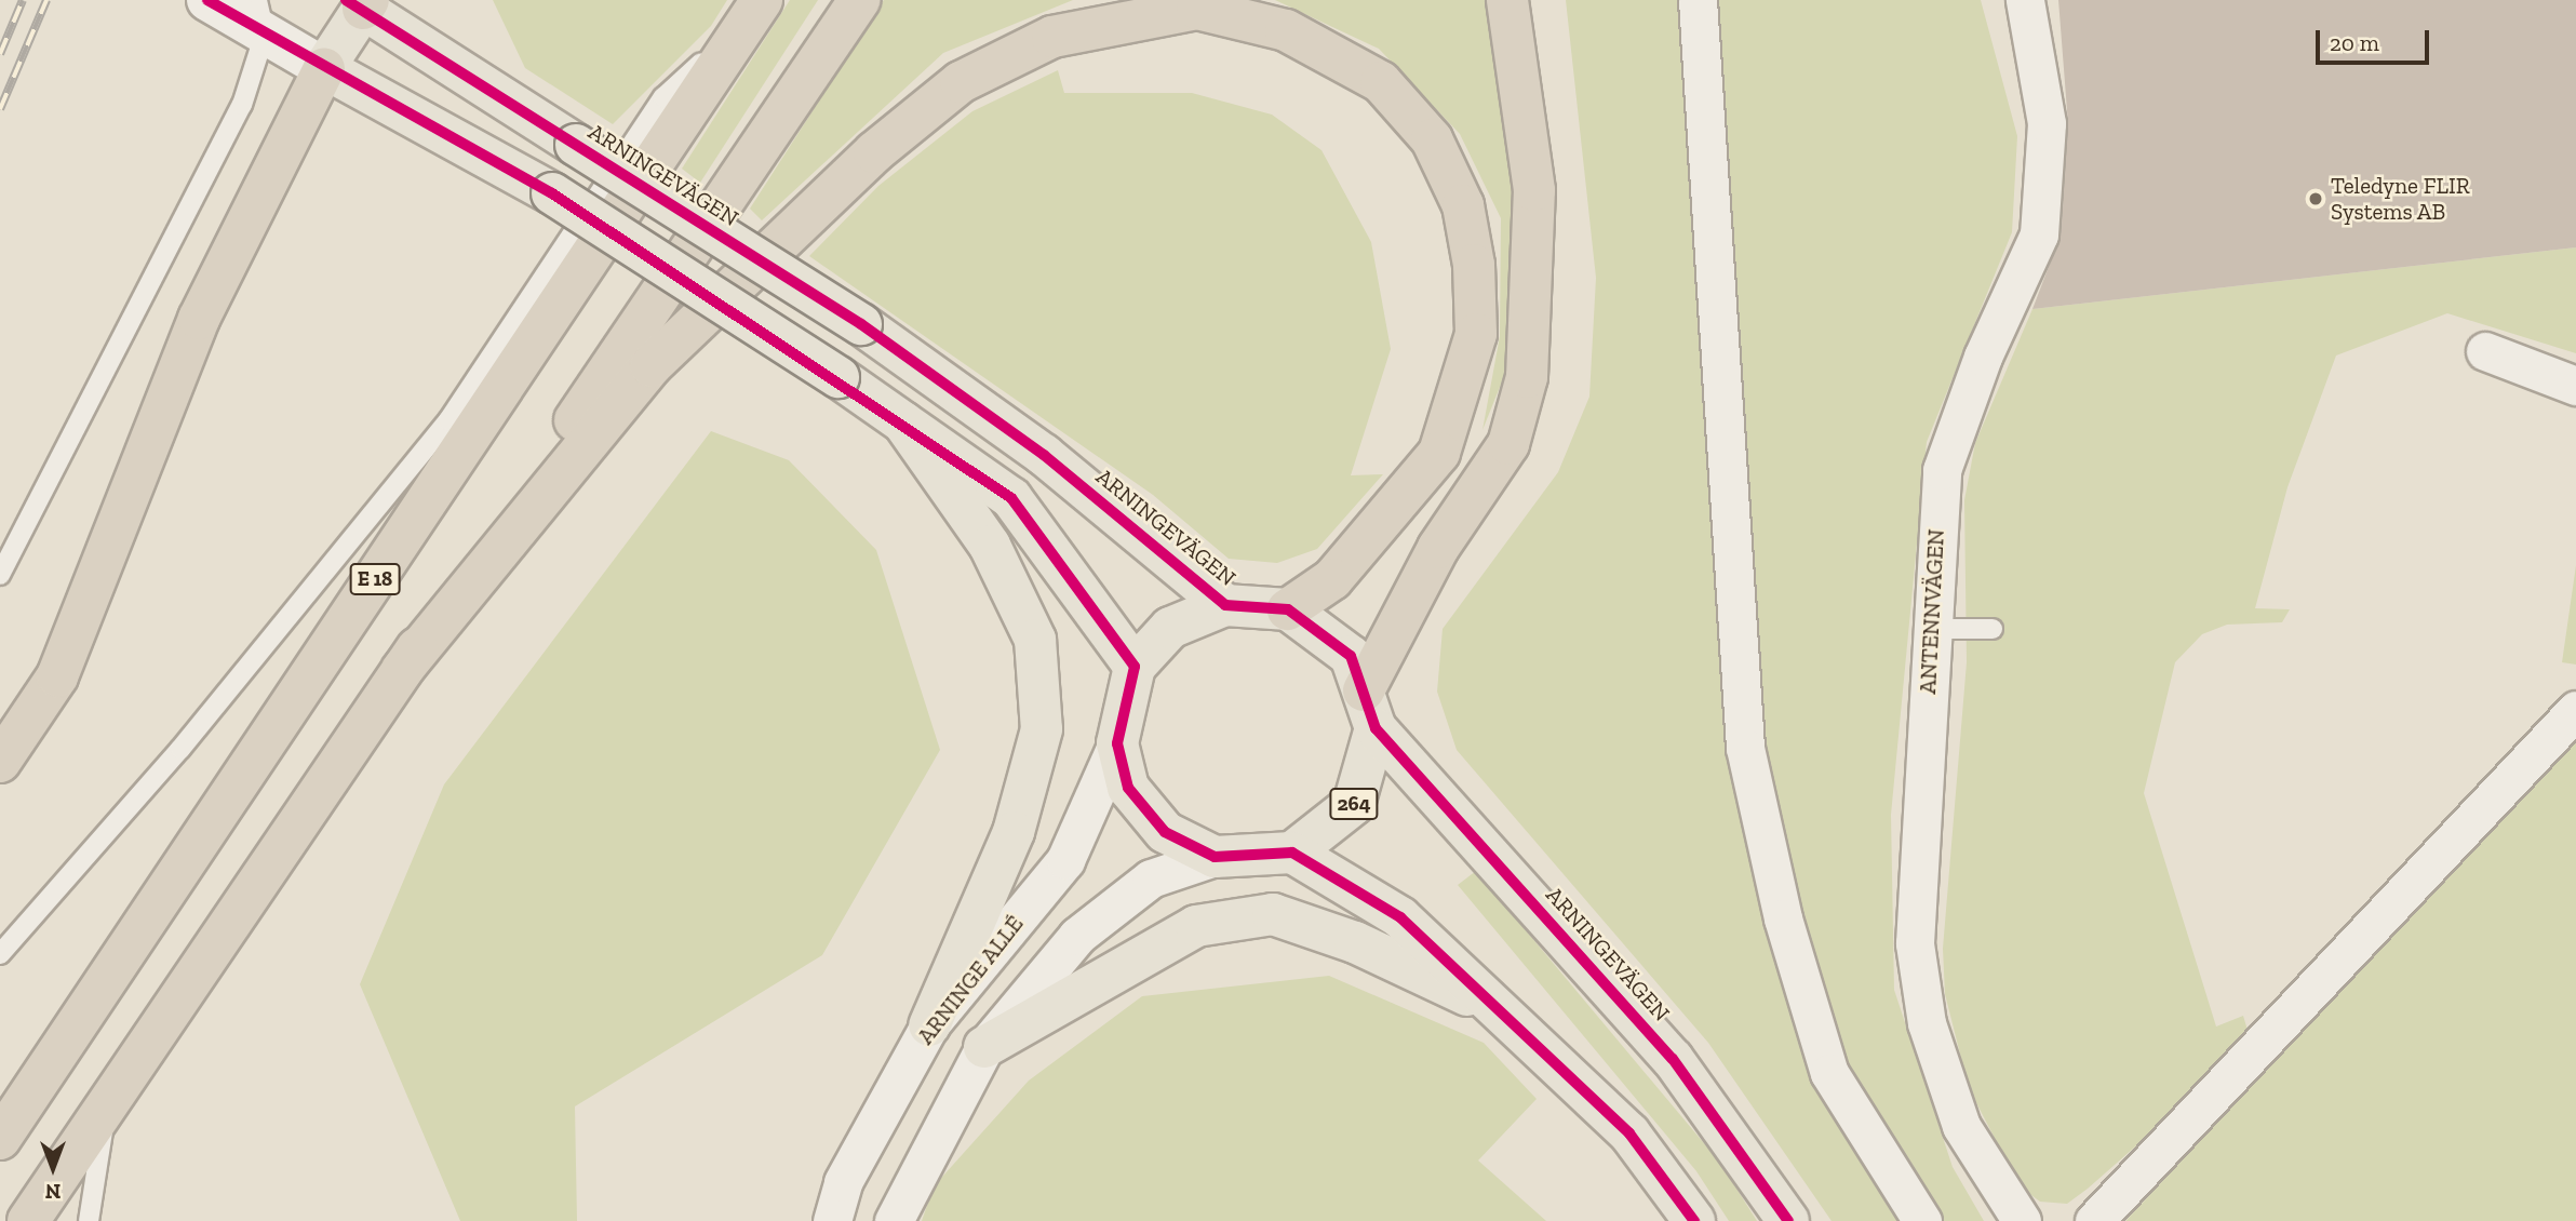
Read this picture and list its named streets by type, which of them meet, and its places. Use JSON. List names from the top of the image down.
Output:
{
  "streets": {
    "highway": ["E 18"],
    "main road": ["ARNINGEVÄGEN", "264"],
    "street": ["ANTENNVÄGEN", "ARNINGE ALLÉ"]
  },
  "crossings": [
    ["ARNINGEVÄGEN", "264"],
    ["ARNINGEVÄGEN", "ARNINGE ALLÉ"],
    ["264", "ARNINGE ALLÉ"]
  ],
  "places": ["Teledyne FLIR Systems AB"],
  "scale_bar": "20 m",
  "north": "bottom"
}
